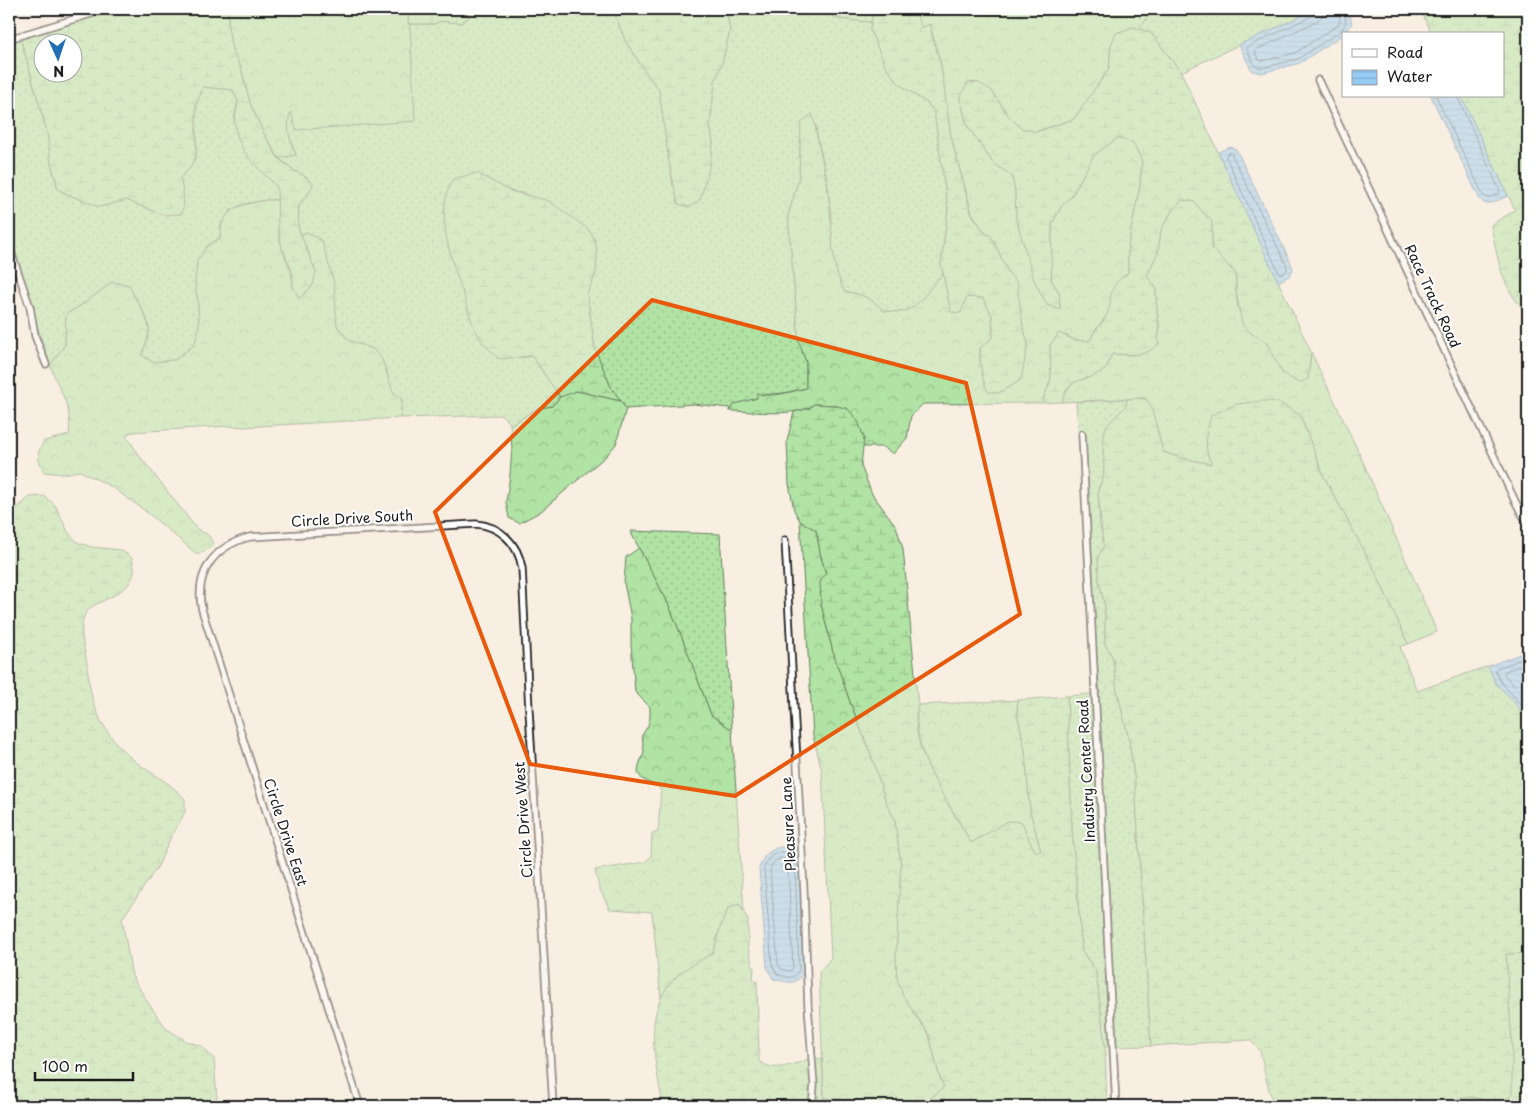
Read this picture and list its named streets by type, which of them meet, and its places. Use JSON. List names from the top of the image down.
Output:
{
  "streets": {
    "street": [
      "Race Track Road",
      "Circle Drive South",
      "Industry Center Road",
      "Circle Drive West",
      "Pleasure Lane",
      "Circle Drive East"
    ]
  },
  "crossings": [
    ["Circle Drive South", "Circle Drive West"],
    ["Circle Drive South", "Circle Drive East"]
  ],
  "legend": ["Road", "Water"],
  "scale_bar": "100 m",
  "north": "bottom"
}
